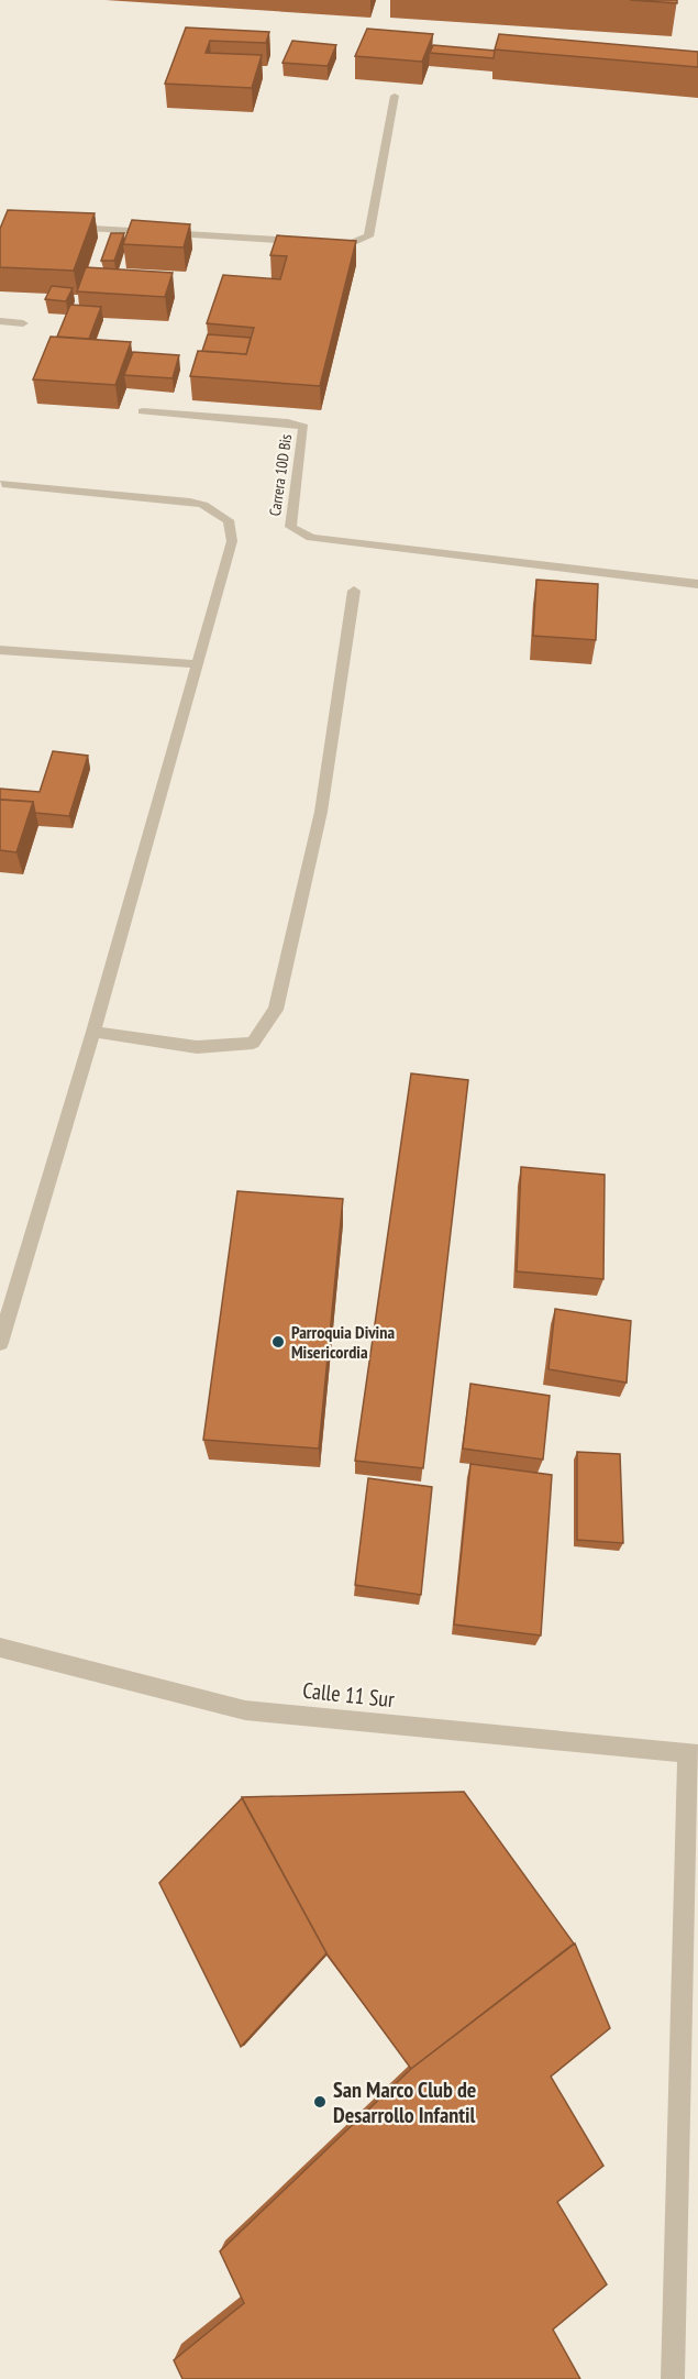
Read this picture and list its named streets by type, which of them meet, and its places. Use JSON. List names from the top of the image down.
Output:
{
  "streets": {
    "street": ["Carrera 10D Bis", "Calle 11 Sur"]
  },
  "places": ["Parroquia Divina Misericordia", "San Marco Club de Desarrollo Infantil"]
}
